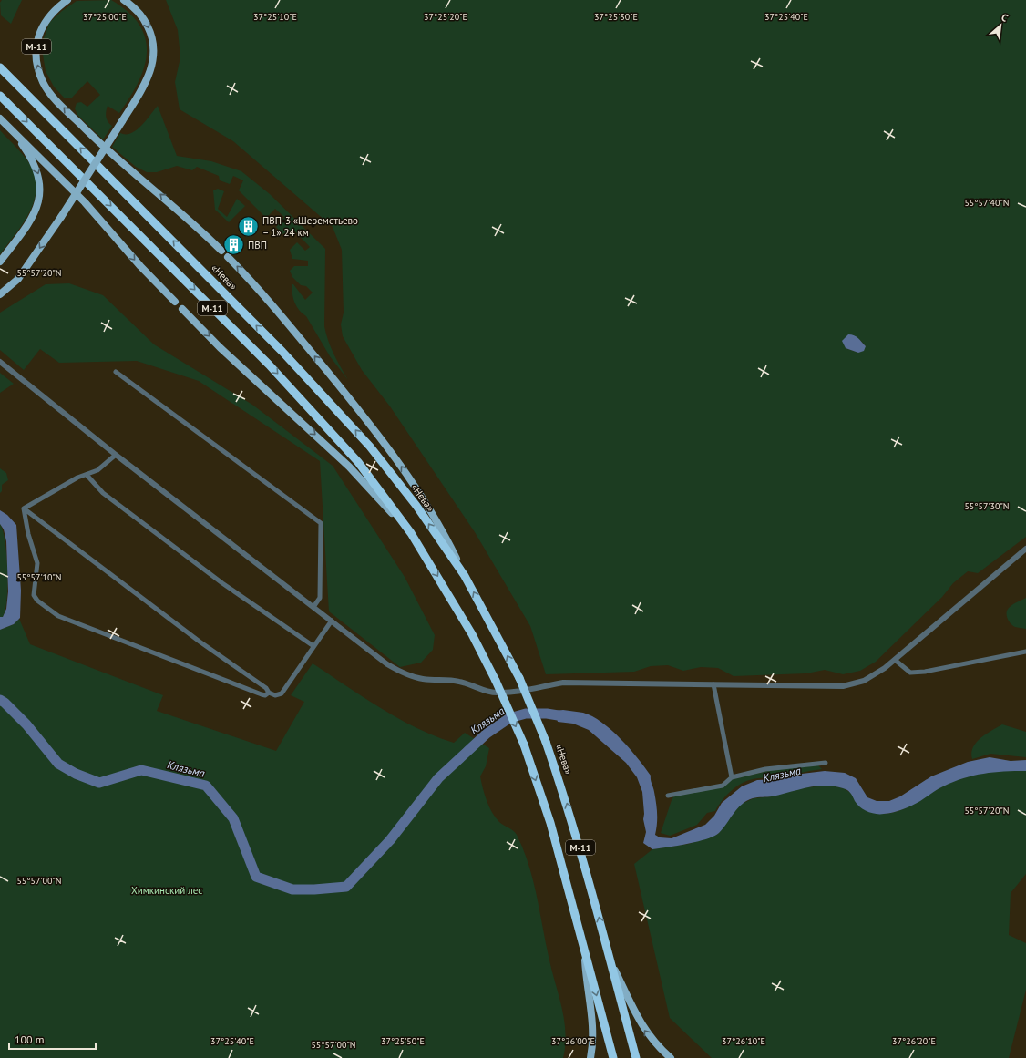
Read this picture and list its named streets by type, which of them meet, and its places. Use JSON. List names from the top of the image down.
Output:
{
  "streets": {
    "highway": ["М-11", "«Нева»"]
  },
  "crossings": [
    ["М-11", "«Нева»"]
  ],
  "water": ["Клязьма"],
  "parks": ["Химкинский лес"],
  "places": {
    "building": ["ПВП-3 «Шереметьево – 1» 24 км", "ПВП"]
  },
  "scale_bar": "100 m",
  "north": "top right",
  "coordinates": [
    "37°25'00\"E",
    "37°25'10\"E",
    "37°25'20\"E",
    "37°25'30\"E",
    "37°25'40\"E",
    "55°57'40\"N",
    "55°57'20\"N",
    "55°57'30\"N",
    "55°57'10\"N",
    "55°57'00\"N",
    "37°25'50\"E",
    "37°26'00\"E",
    "37°26'10\"E",
    "37°26'20\"E"
  ]
}
